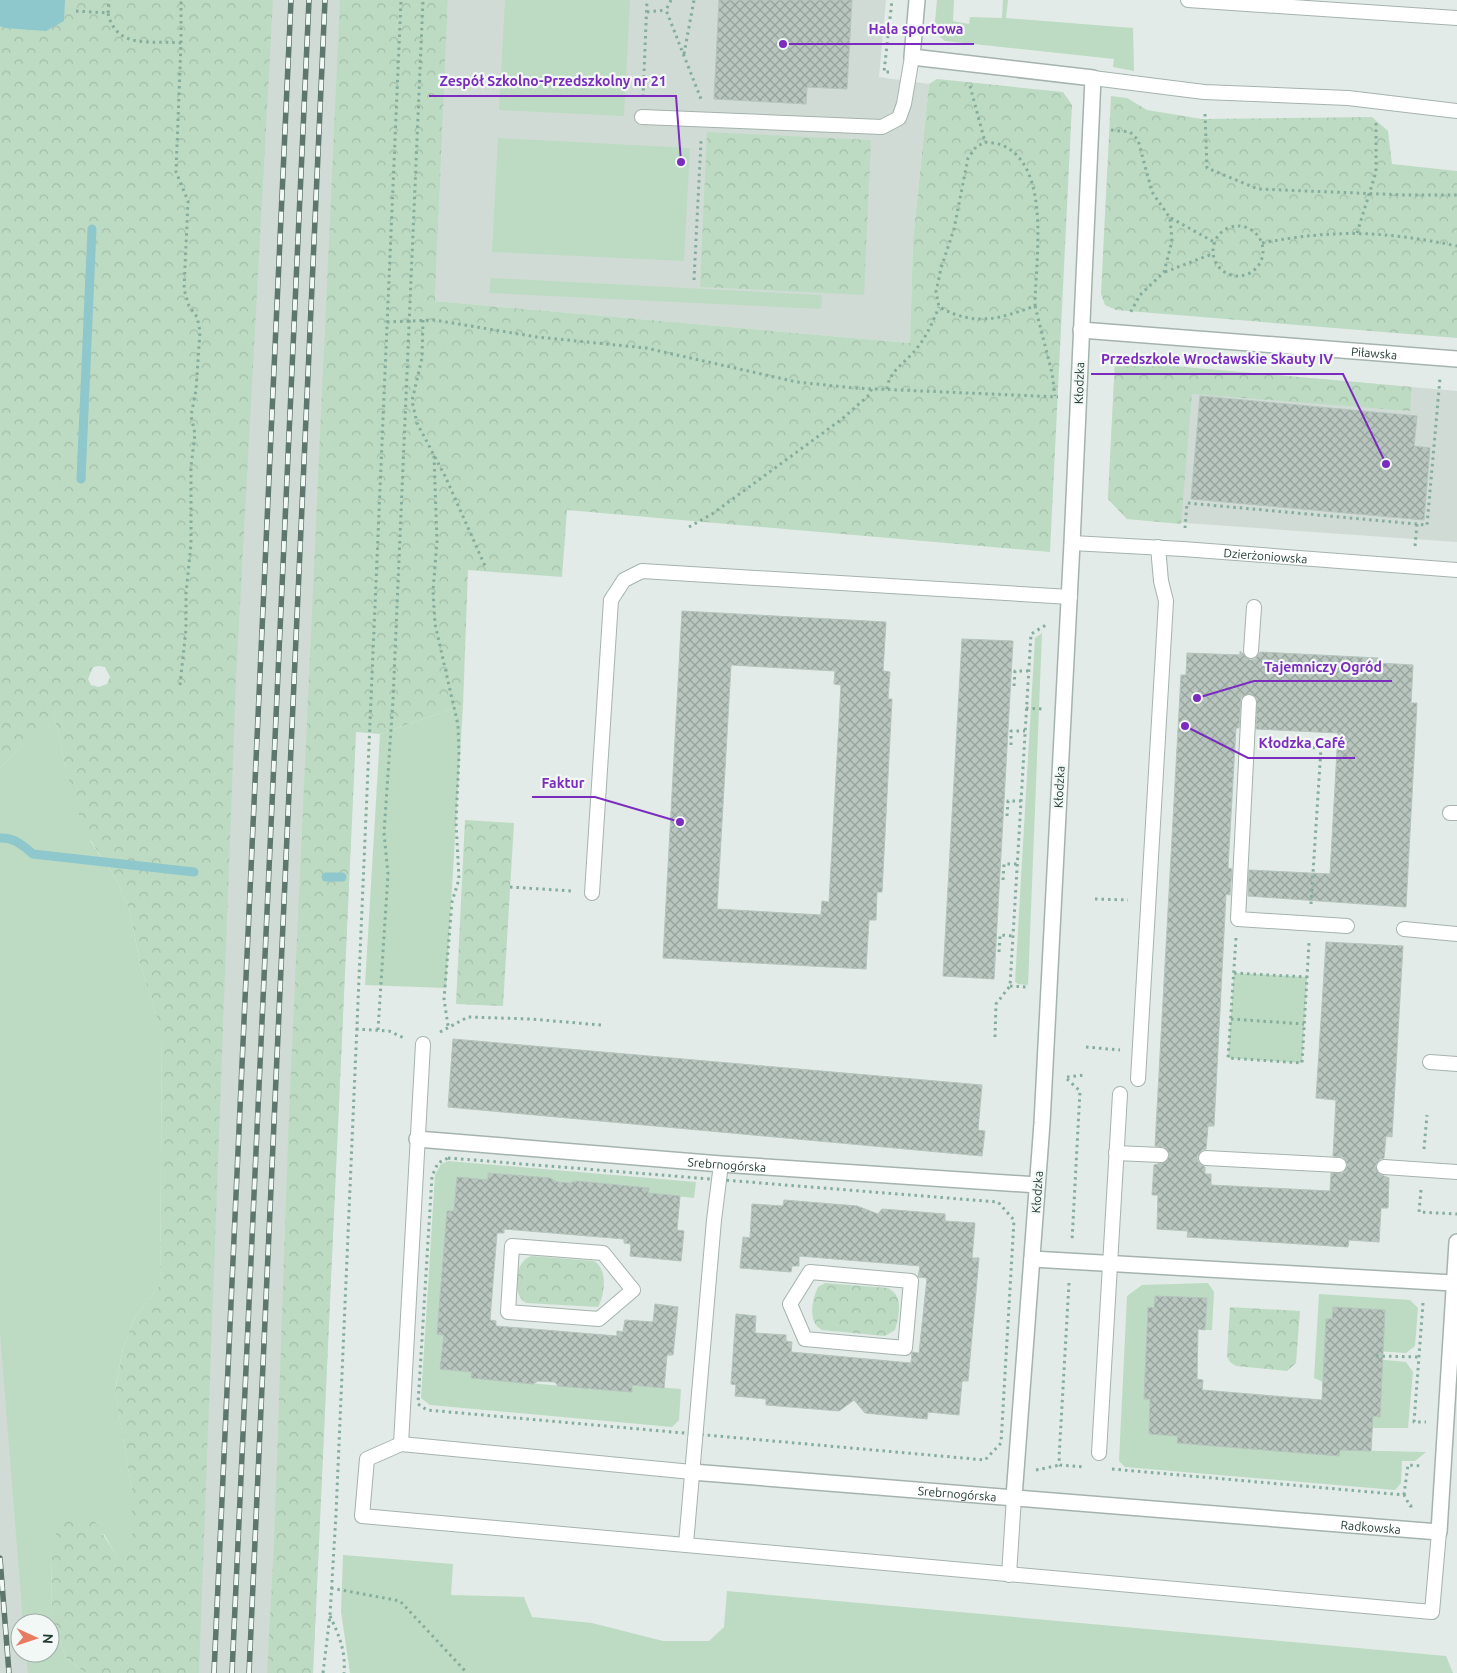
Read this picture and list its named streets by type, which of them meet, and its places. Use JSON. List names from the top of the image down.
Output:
{
  "streets": {
    "street": [
      "Piławska",
      "Kłodzka",
      "Srebrnogórska",
      "Radkowska"
    ],
    "lane": ["Dzierżoniowska"]
  },
  "crossings": [
    ["Piławska", "Kłodzka"],
    ["Kłodzka", "Dzierżoniowska"],
    ["Kłodzka", "Srebrnogórska"],
    ["Kłodzka", "Radkowska"],
    ["Srebrnogórska", "Radkowska"]
  ],
  "places": [
    "Hala sportowa",
    "Zespół Szkolno-Przedszkolny nr 21",
    "Przedszkole Wrocławskie Skauty IV",
    "Tajemniczy Ogród",
    "Kłodzka Café",
    "Faktur"
  ],
  "north": "right"
}
